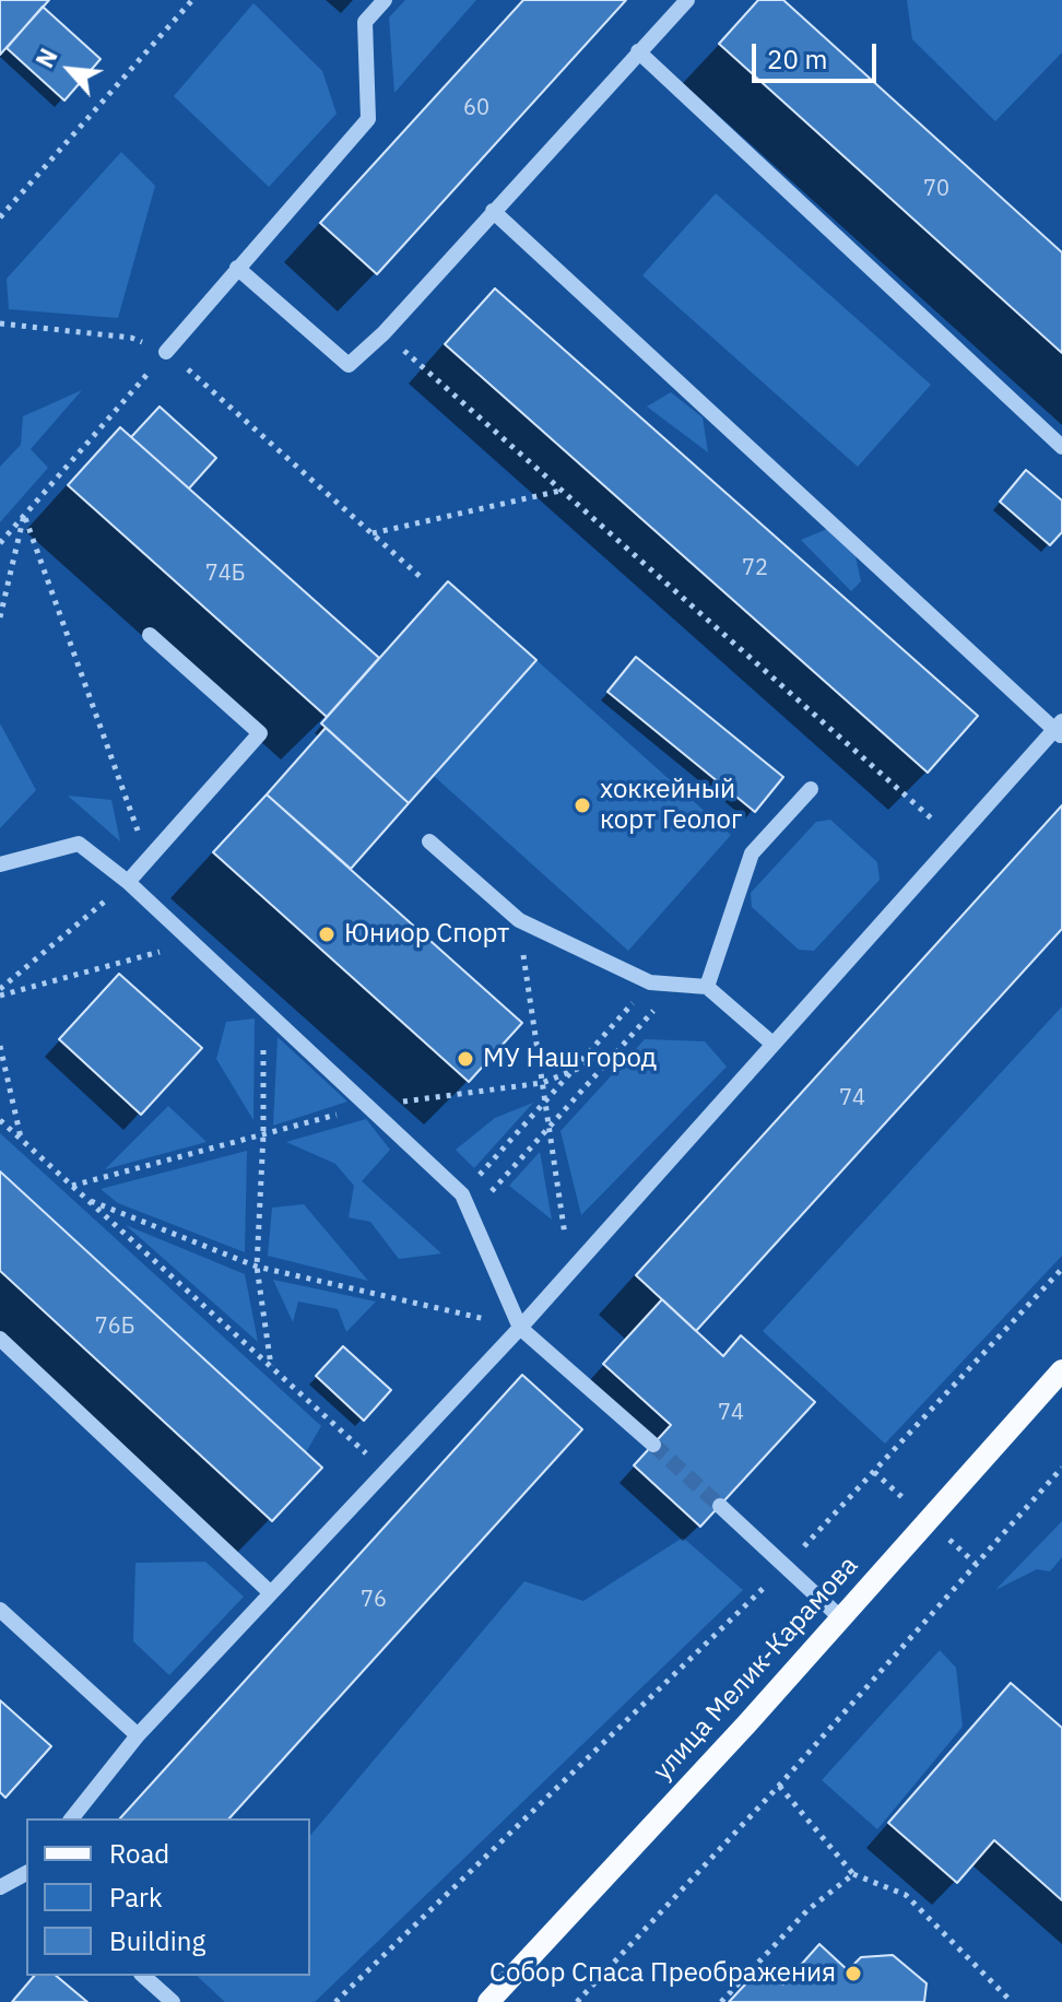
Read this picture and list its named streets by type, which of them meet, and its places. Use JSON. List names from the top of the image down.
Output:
{
  "streets": {
    "main road": ["улица Мелик-Карамова"]
  },
  "places": [
    "хоккейный корт Геолог",
    "Юниор Спорт",
    "МУ Наш город",
    "Собор Спаса Преображения"
  ],
  "house_numbers": [
    "60",
    "70",
    "72",
    "74Б",
    "74",
    "76Б",
    "74",
    "76"
  ],
  "legend": ["Road", "Park", "Building"],
  "scale_bar": "20 m",
  "north": "top left"
}
